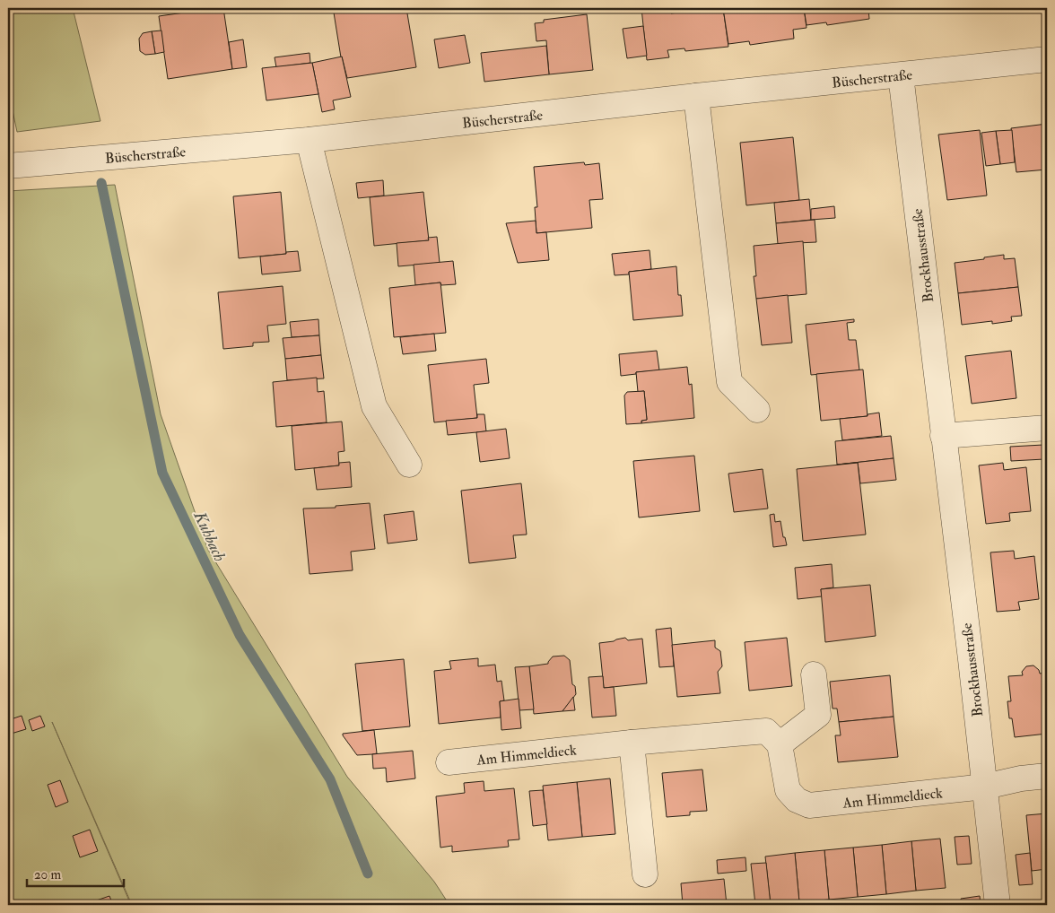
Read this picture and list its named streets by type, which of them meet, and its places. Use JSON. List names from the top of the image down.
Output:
{
  "streets": {
    "street": ["Büscherstraße", "Brockhausstraße", "Am Himmeldieck"]
  },
  "crossings": [
    ["Büscherstraße", "Brockhausstraße"],
    ["Brockhausstraße", "Am Himmeldieck"]
  ],
  "water": ["Kuhbach"],
  "scale_bar": "20 m"
}
